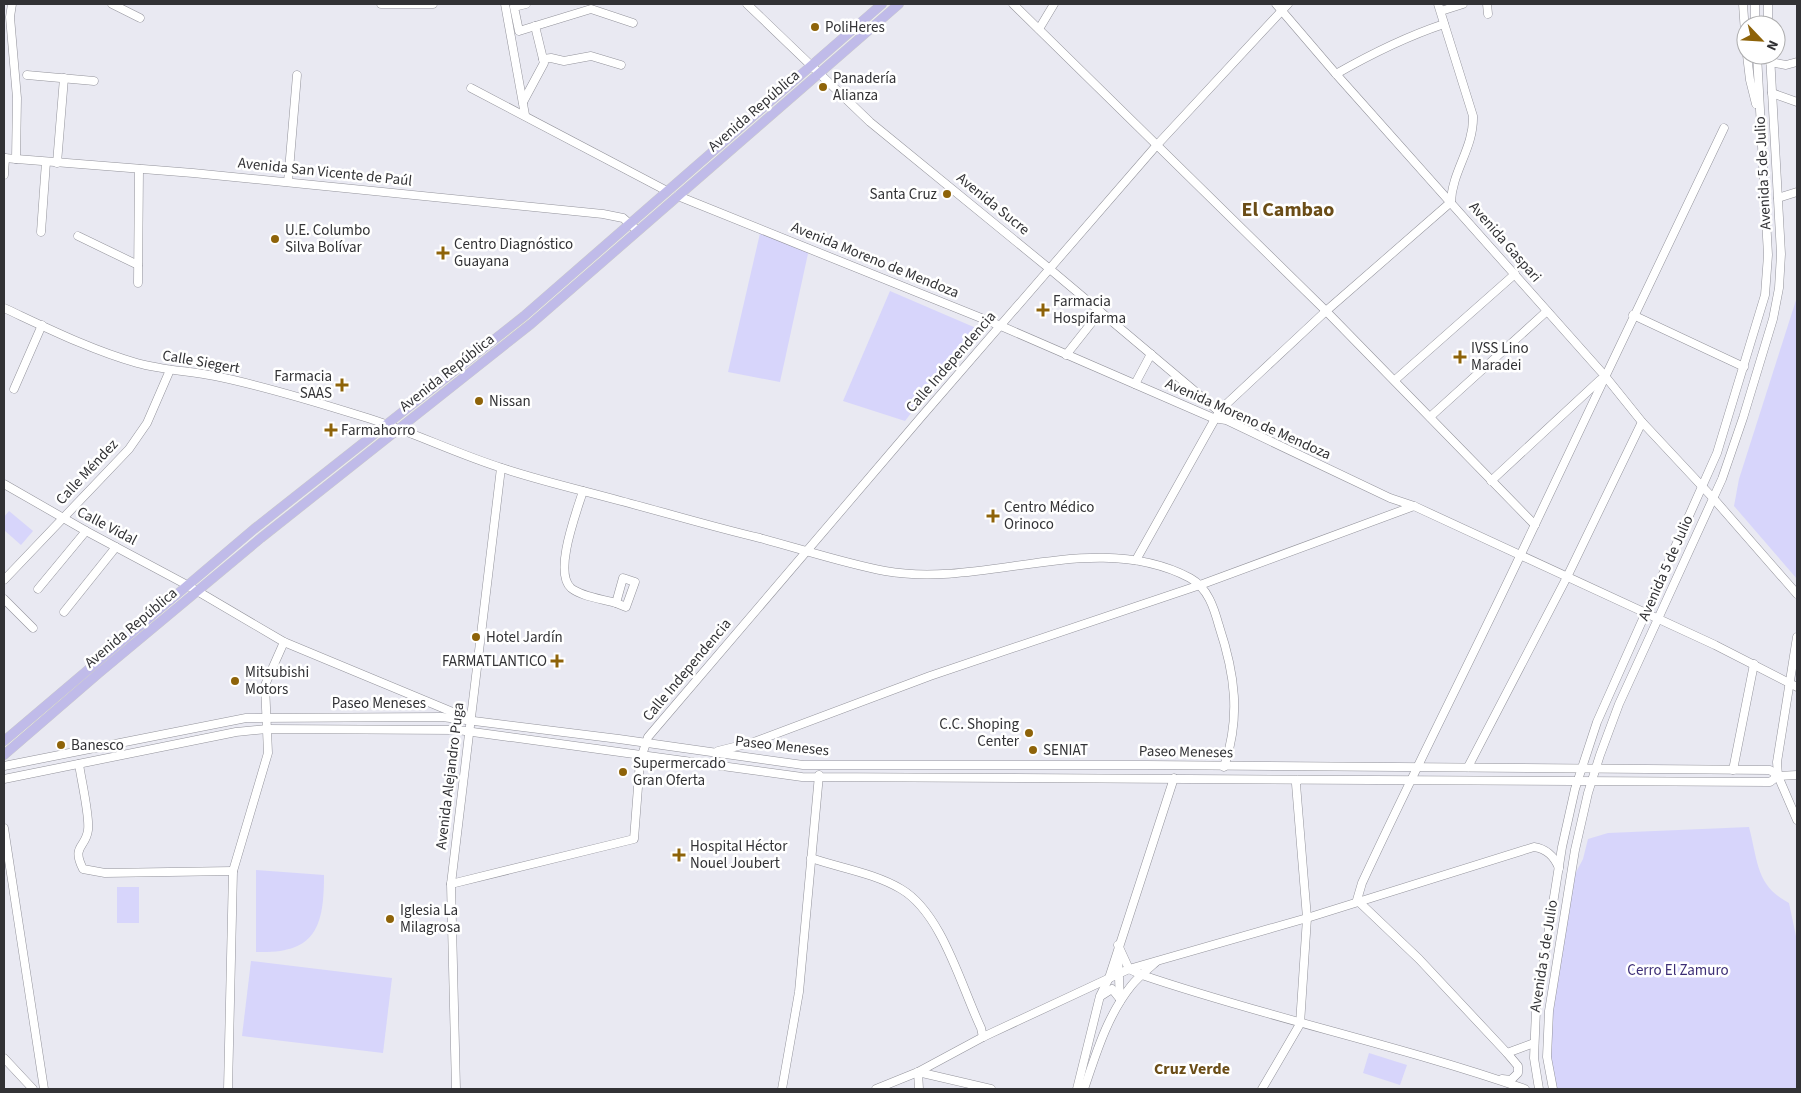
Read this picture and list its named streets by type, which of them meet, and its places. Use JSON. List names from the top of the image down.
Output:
{
  "streets": {
    "main road": ["Avenida República"],
    "street": [
      "Avenida San Vicente de Paúl",
      "Avenida 5 de Julio",
      "Avenida Sucre",
      "Avenida Gaspari",
      "Avenida Moreno de Mendoza",
      "Calle Siegert",
      "Calle Independencia",
      "Calle Méndez",
      "Calle Vidal",
      "Paseo Meneses",
      "Avenida Alejandro Puga"
    ]
  },
  "crossings": [
    ["Avenida República", "Avenida San Vicente de Paúl"],
    ["Avenida República", "Avenida Sucre"],
    ["Avenida República", "Avenida Moreno de Mendoza"],
    ["Avenida República", "Calle Siegert"],
    ["Avenida República", "Calle Vidal"],
    ["Avenida 5 de Julio", "Avenida Gaspari"],
    ["Avenida 5 de Julio", "Avenida Moreno de Mendoza"],
    ["Avenida 5 de Julio", "Paseo Meneses"],
    ["Avenida Sucre", "Avenida Moreno de Mendoza"],
    ["Avenida Sucre", "Calle Independencia"],
    ["Avenida Gaspari", "Calle Independencia"],
    ["Avenida Moreno de Mendoza", "Calle Independencia"],
    ["Calle Siegert", "Calle Independencia"],
    ["Calle Siegert", "Calle Méndez"],
    ["Calle Siegert", "Avenida Alejandro Puga"],
    ["Calle Independencia", "Paseo Meneses"],
    ["Calle Méndez", "Calle Vidal"],
    ["Calle Vidal", "Paseo Meneses"],
    ["Calle Vidal", "Avenida Alejandro Puga"],
    ["Paseo Meneses", "Avenida Alejandro Puga"]
  ],
  "districts": ["El Cambao", "Cruz Verde"],
  "parks": ["Cerro El Zamuro"],
  "places": {
    "other": [
      "PoliHeres",
      "Panadería Alianza",
      "Santa Cruz",
      "U.E. Columbo Silva Bolívar",
      "Nissan",
      "Hotel Jardín",
      "Mitsubishi Motors",
      "C.C. Shoping Center",
      "Banesco",
      "SENIAT",
      "Supermercado Gran Oferta",
      "Iglesia La Milagrosa"
    ],
    "health": [
      "Centro Diagnóstico Guayana",
      "Farmacia Hospifarma",
      "IVSS Lino Maradei",
      "Farmacia SAAS",
      "Farmahorro",
      "Centro Médico Orinoco",
      "FARMATLANTICO",
      "Hospital Héctor Nouel Joubert"
    ]
  },
  "north": "bottom right"
}
